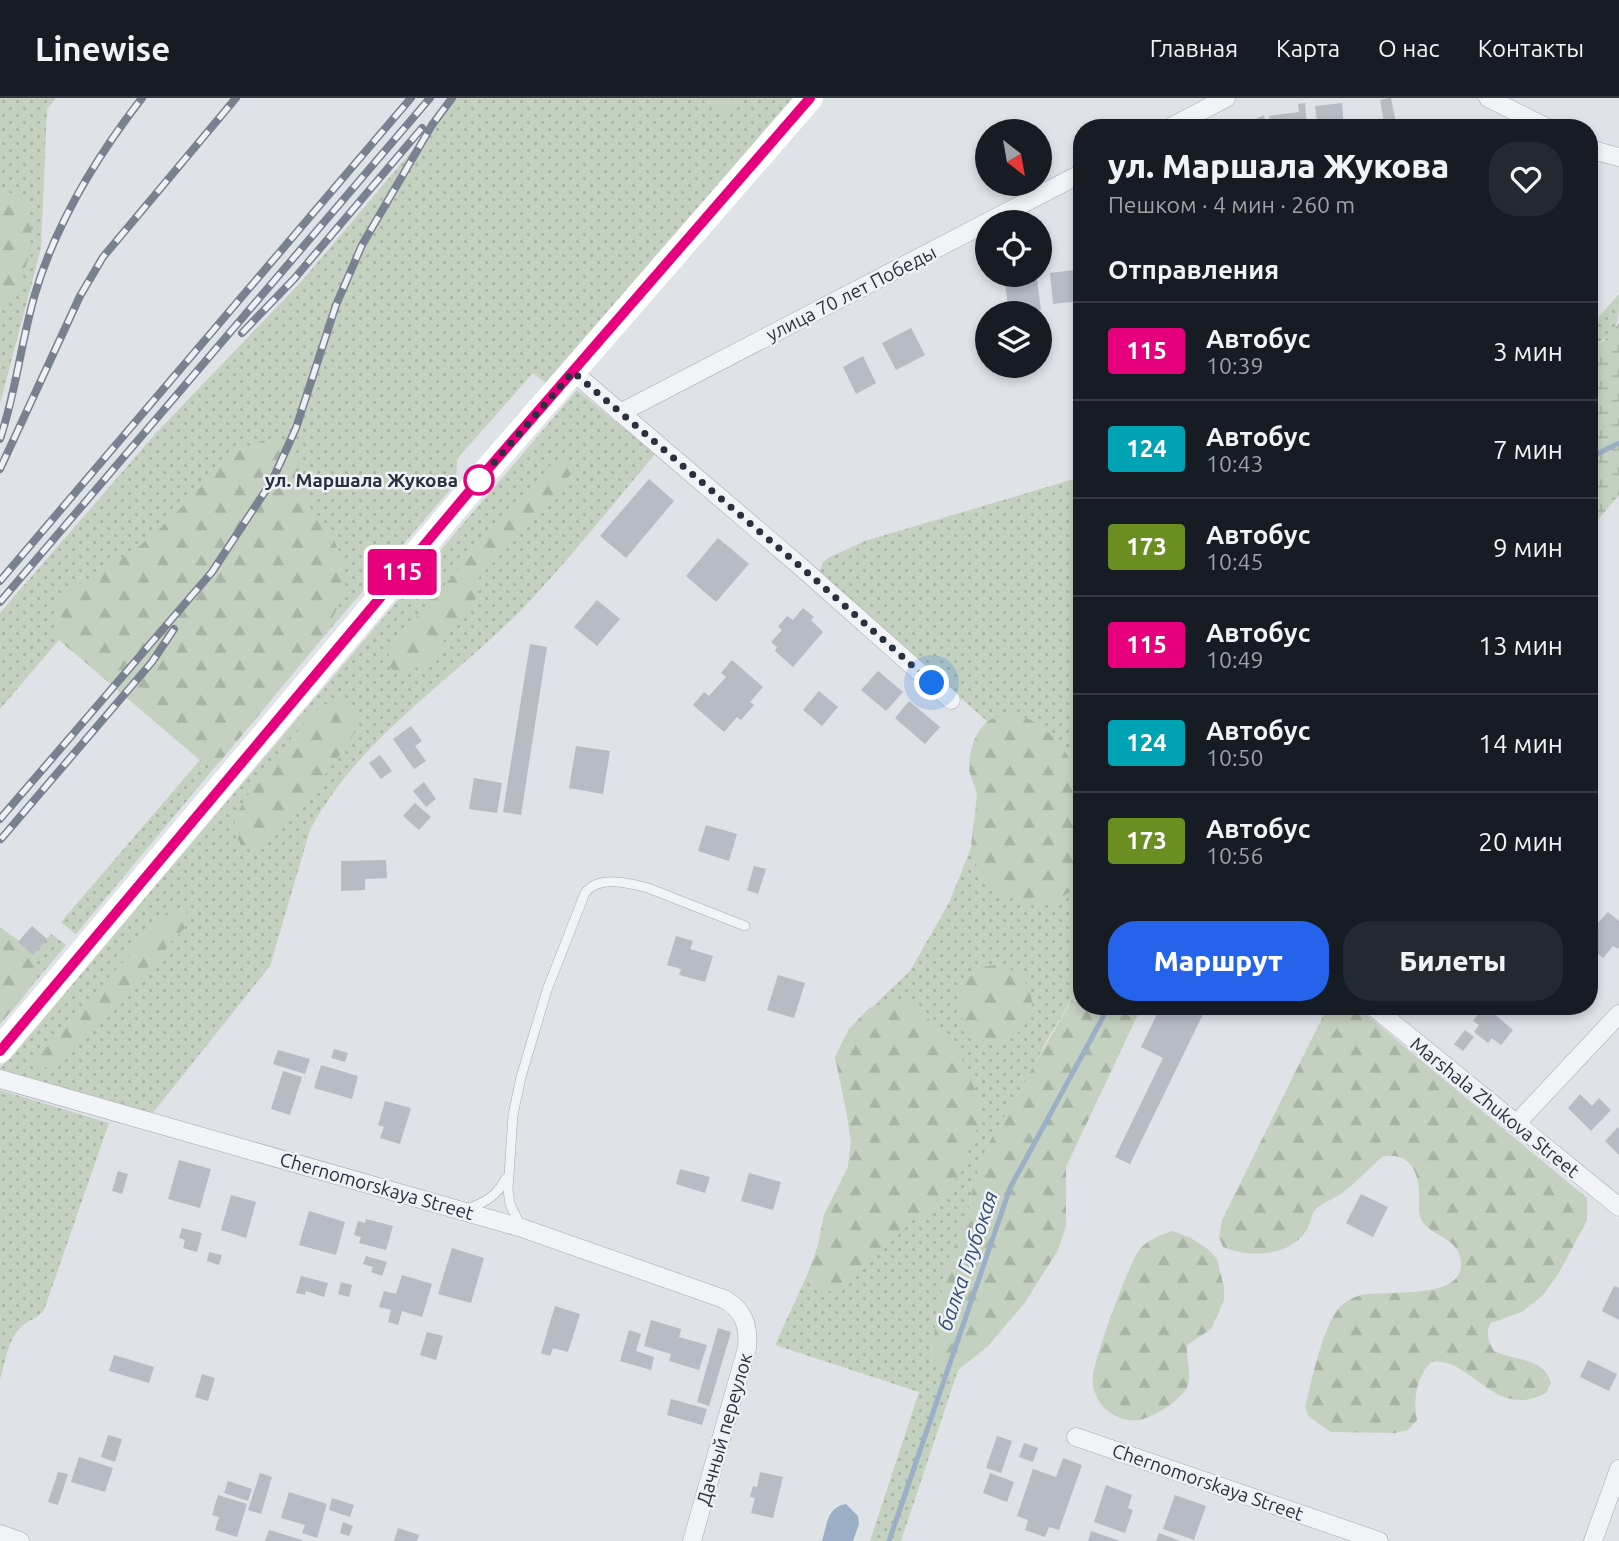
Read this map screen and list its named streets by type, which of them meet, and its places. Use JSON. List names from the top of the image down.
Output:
{
  "streets": {
    "street": [
      "улица 70 лет Победы",
      "Marshala Zhukova Street",
      "Chernomorskaya Street",
      "Дачный переулок"
    ]
  },
  "crossings": [
    ["Chernomorskaya Street", "Дачный переулок"]
  ],
  "water": ["балка Глубокая"],
  "places": ["ул. Маршала Жукова"],
  "lines": ["bus line 115"],
  "north": "bottom right",
  "page": {
    "header": "Linewise",
    "nav": [
      "Главная",
      "Карта",
      "О нас",
      "Контакты"
    ],
    "on_map": "115",
    "heading": [
      ["ул. Маршала Жукова", "Пешком · 4 мин · 260 m"],
      "Отправления"
    ],
    "list": [
      {
        "mark": "115",
        "name": "Автобус",
        "note": "10:39",
        "value": "3 мин"
      },
      {
        "mark": "124",
        "name": "Автобус",
        "note": "10:43",
        "value": "7 мин"
      },
      {
        "mark": "173",
        "name": "Автобус",
        "note": "10:45",
        "value": "9 мин"
      },
      {
        "mark": "115",
        "name": "Автобус",
        "note": "10:49",
        "value": "13 мин"
      },
      {
        "mark": "124",
        "name": "Автобус",
        "note": "10:50",
        "value": "14 мин"
      },
      {
        "mark": "173",
        "name": "Автобус",
        "note": "10:56",
        "value": "20 мин"
      }
    ],
    "buttons": ["Маршрут", "Билеты"]
  }
}
